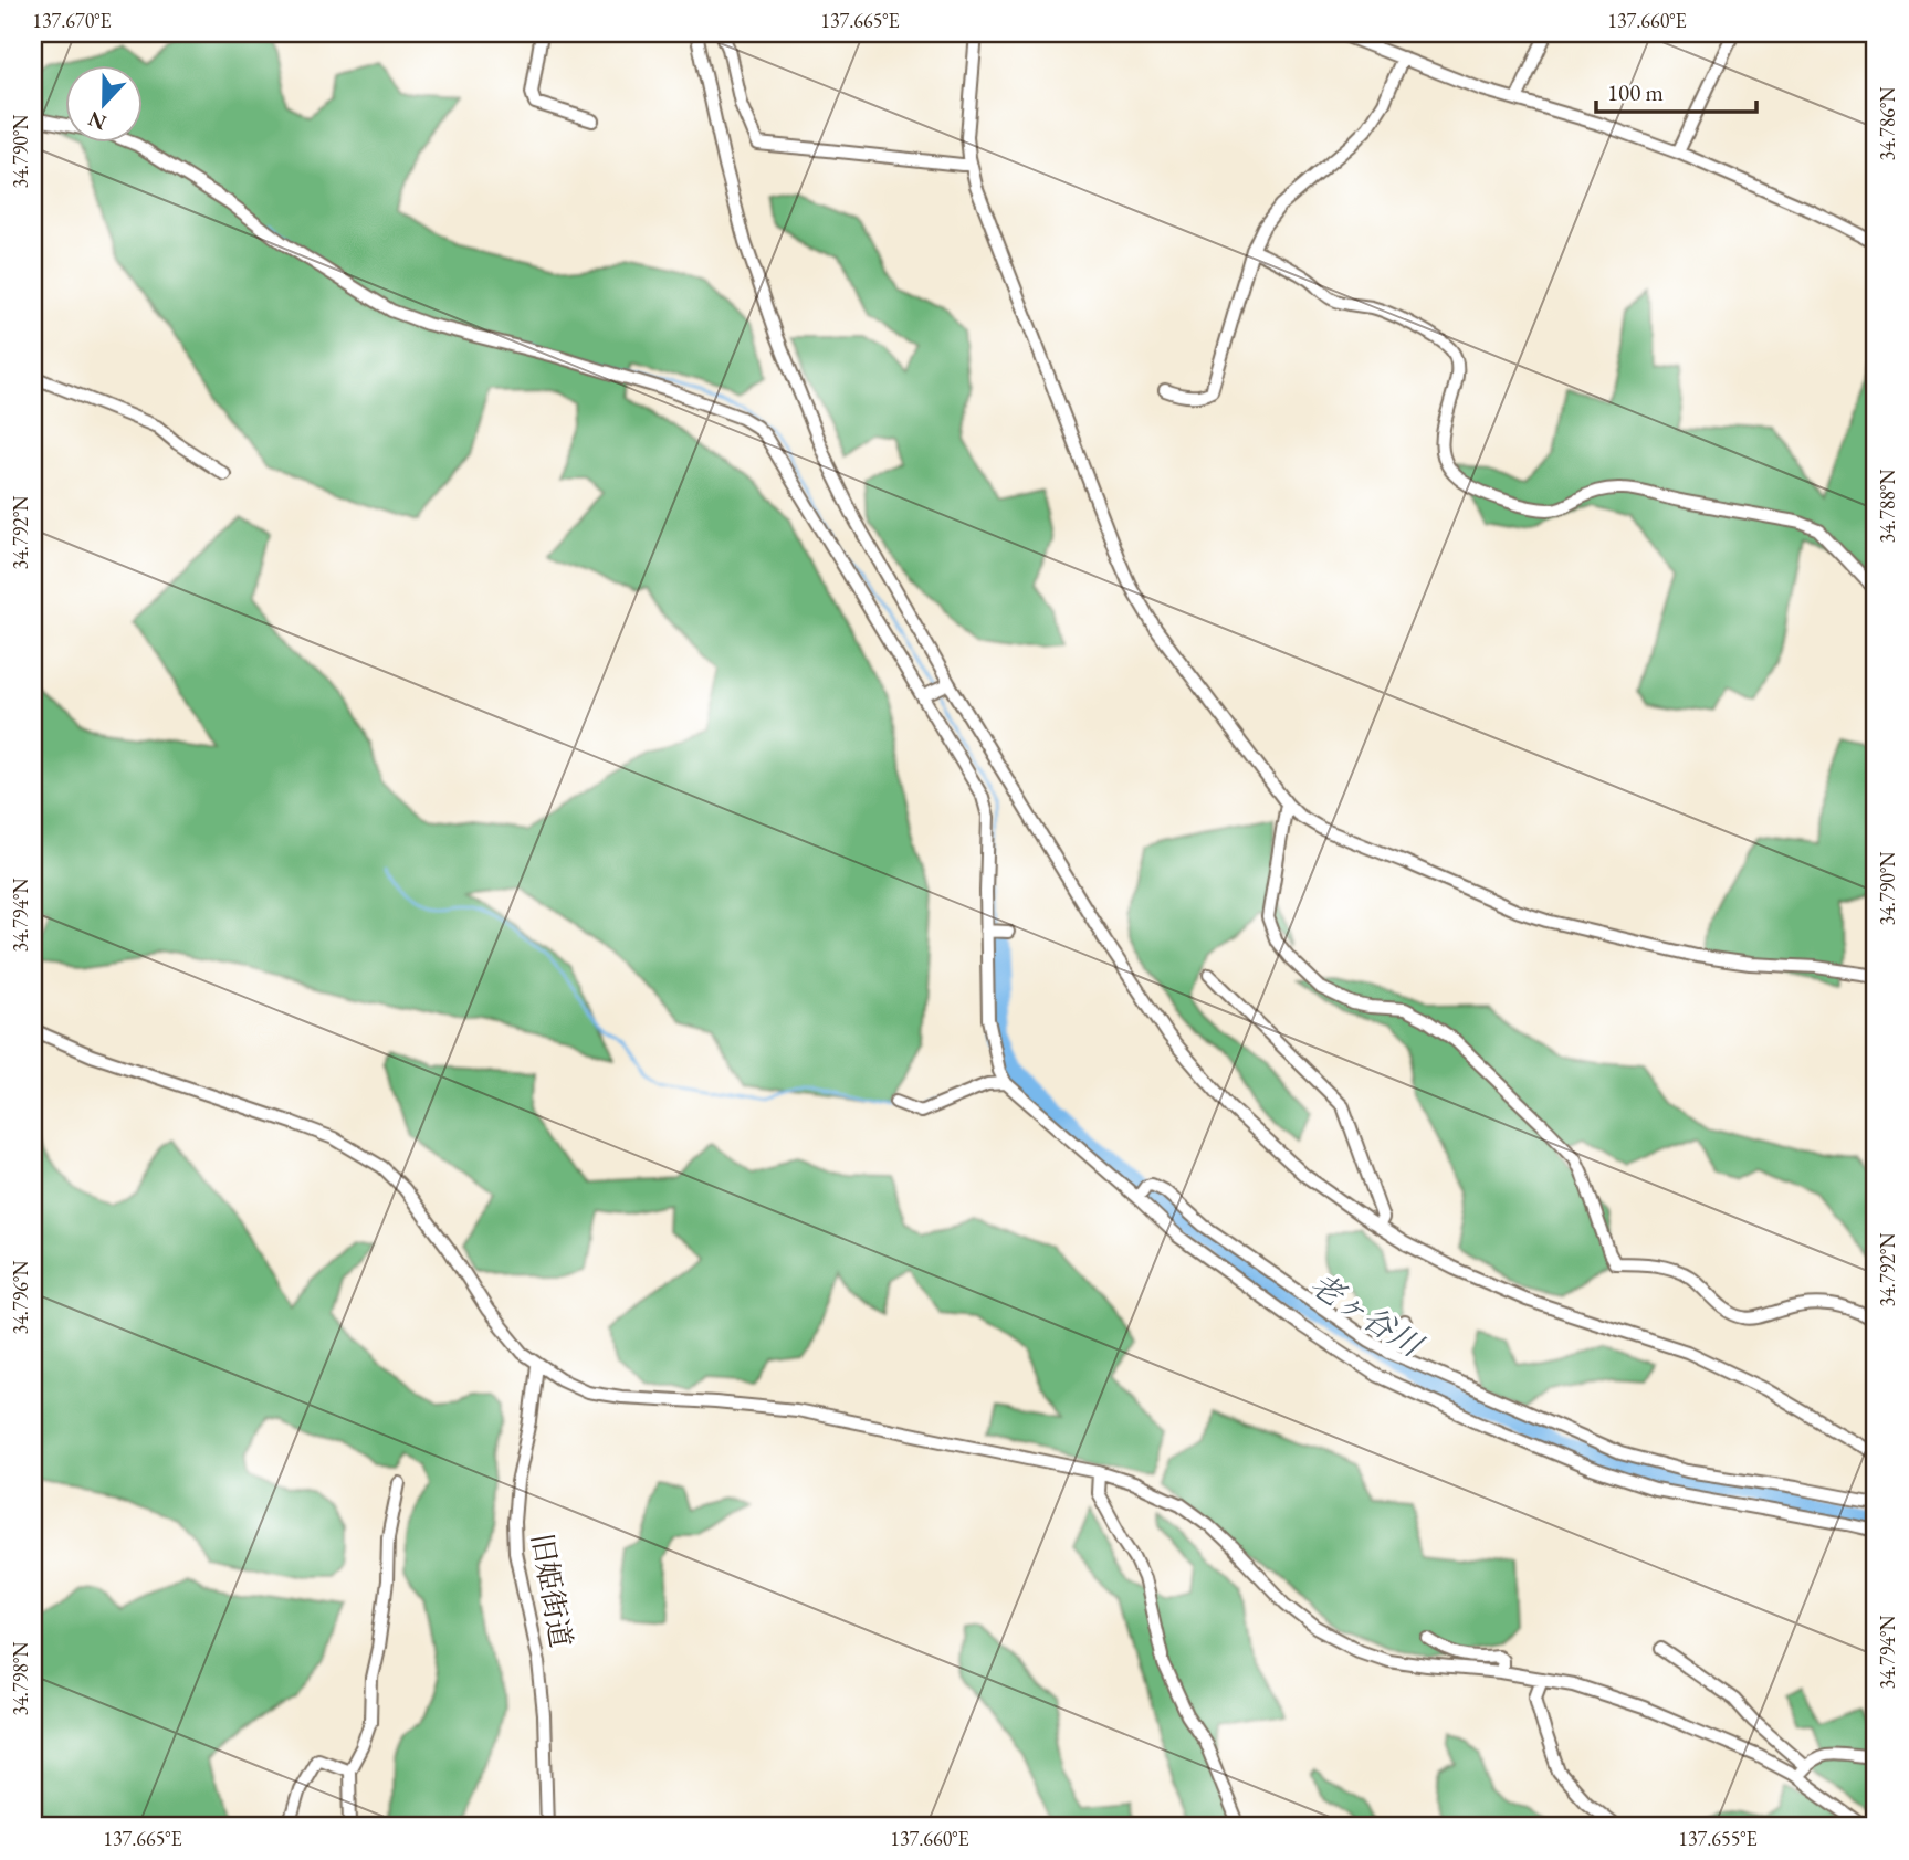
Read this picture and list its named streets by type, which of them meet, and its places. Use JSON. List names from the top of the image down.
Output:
{
  "streets": {
    "street": ["旧姫街道"]
  },
  "water": ["老ヶ谷川"],
  "scale_bar": "100 m",
  "north": "bottom",
  "coordinates": [
    "137.670°E",
    "137.665°E",
    "137.660°E",
    "34.786°N",
    "34.790°N",
    "34.788°N",
    "34.792°N",
    "34.794°N",
    "34.796°N",
    "34.798°N",
    "137.655°E"
  ]
}
